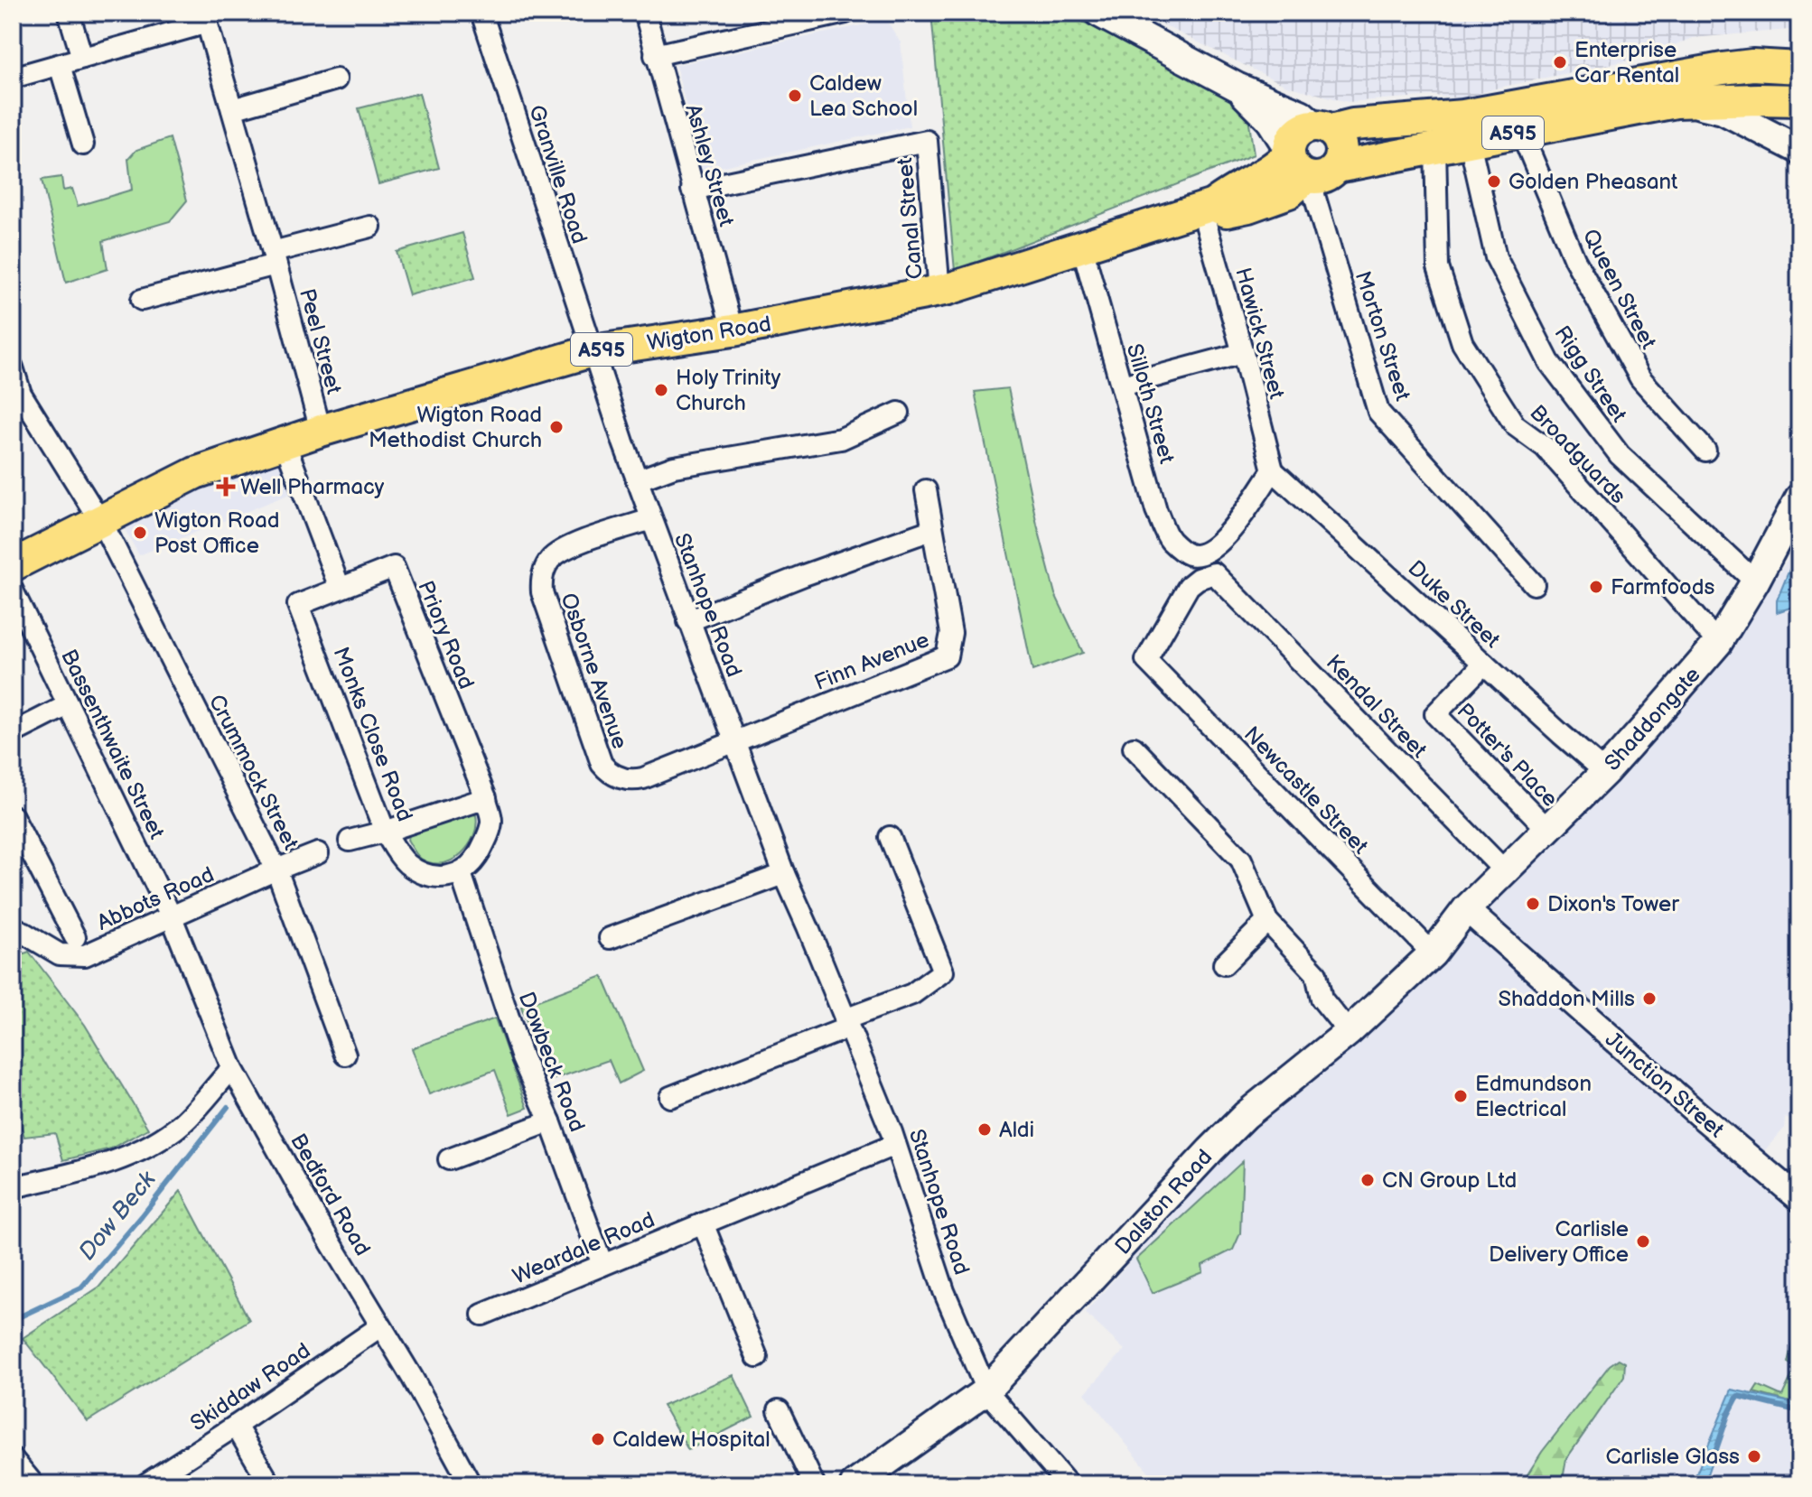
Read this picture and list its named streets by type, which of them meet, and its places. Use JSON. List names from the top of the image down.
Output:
{
  "streets": {
    "main road": [
      "A595",
      "Wigton Road",
      "Shaddongate",
      "Dalston Road"
    ],
    "street": [
      "Ashley Street",
      "Granville Road",
      "Canal Street",
      "Queen Street",
      "Hawick Street",
      "Morton Street",
      "Peel Street",
      "Rigg Street",
      "Silloth Street",
      "Broadguards",
      "Duke Street",
      "Stanhope Road",
      "Priory Road",
      "Finn Avenue",
      "Osborne Avenue",
      "Kendal Street",
      "Monks Close Road",
      "Bassenthwaite Street",
      "Potter's Place",
      "Crummock Street",
      "Newcastle Street",
      "Abbots Road",
      "Dowbeck Road",
      "Junction Street",
      "Bedford Road",
      "Weardale Road",
      "Skiddaw Road"
    ]
  },
  "crossings": [
    ["A595", "Queen Street"],
    ["A595", "Wigton Road"],
    ["A595", "Morton Street"],
    ["A595", "Rigg Street"],
    ["A595", "Broadguards"],
    ["Ashley Street", "Canal Street"],
    ["Ashley Street", "Wigton Road"],
    ["Granville Road", "Wigton Road"],
    ["Granville Road", "Stanhope Road"],
    ["Canal Street", "Wigton Road"],
    ["Wigton Road", "Hawick Street"],
    ["Wigton Road", "Morton Street"],
    ["Wigton Road", "Peel Street"],
    ["Wigton Road", "Silloth Street"],
    ["Wigton Road", "Stanhope Road"],
    ["Wigton Road", "Crummock Street"],
    ["Hawick Street", "Silloth Street"],
    ["Hawick Street", "Duke Street"],
    ["Rigg Street", "Shaddongate"],
    ["Silloth Street", "Duke Street"],
    ["Broadguards", "Shaddongate"],
    ["Duke Street", "Shaddongate"],
    ["Duke Street", "Potter's Place"],
    ["Stanhope Road", "Finn Avenue"],
    ["Stanhope Road", "Osborne Avenue"],
    ["Stanhope Road", "Dalston Road"],
    ["Stanhope Road", "Weardale Road"],
    ["Priory Road", "Monks Close Road"],
    ["Priory Road", "Dowbeck Road"],
    ["Finn Avenue", "Osborne Avenue"],
    ["Kendal Street", "Shaddongate"],
    ["Kendal Street", "Newcastle Street"],
    ["Shaddongate", "Potter's Place"],
    ["Shaddongate", "Junction Street"],
    ["Shaddongate", "Dalston Road"],
    ["Monks Close Road", "Dowbeck Road"],
    ["Bassenthwaite Street", "Abbots Road"],
    ["Bassenthwaite Street", "Bedford Road"],
    ["Crummock Street", "Abbots Road"],
    ["Newcastle Street", "Dalston Road"],
    ["Abbots Road", "Bedford Road"],
    ["Dowbeck Road", "Weardale Road"],
    ["Junction Street", "Dalston Road"],
    ["Bedford Road", "Skiddaw Road"]
  ],
  "water": ["Dow Beck"],
  "places": {
    "other": [
      "Enterprise Car Rental",
      "Caldew Lea School",
      "Golden Pheasant",
      "Holy Trinity Church",
      "Wigton Road Methodist Church",
      "Wigton Road Post Office",
      "Farmfoods",
      "Dixon's Tower",
      "Shaddon Mills",
      "Edmundson Electrical",
      "Aldi",
      "CN Group Ltd",
      "Carlisle Delivery Office",
      "Caldew Hospital",
      "Carlisle Glass"
    ],
    "health": ["Well Pharmacy"]
  }
}
